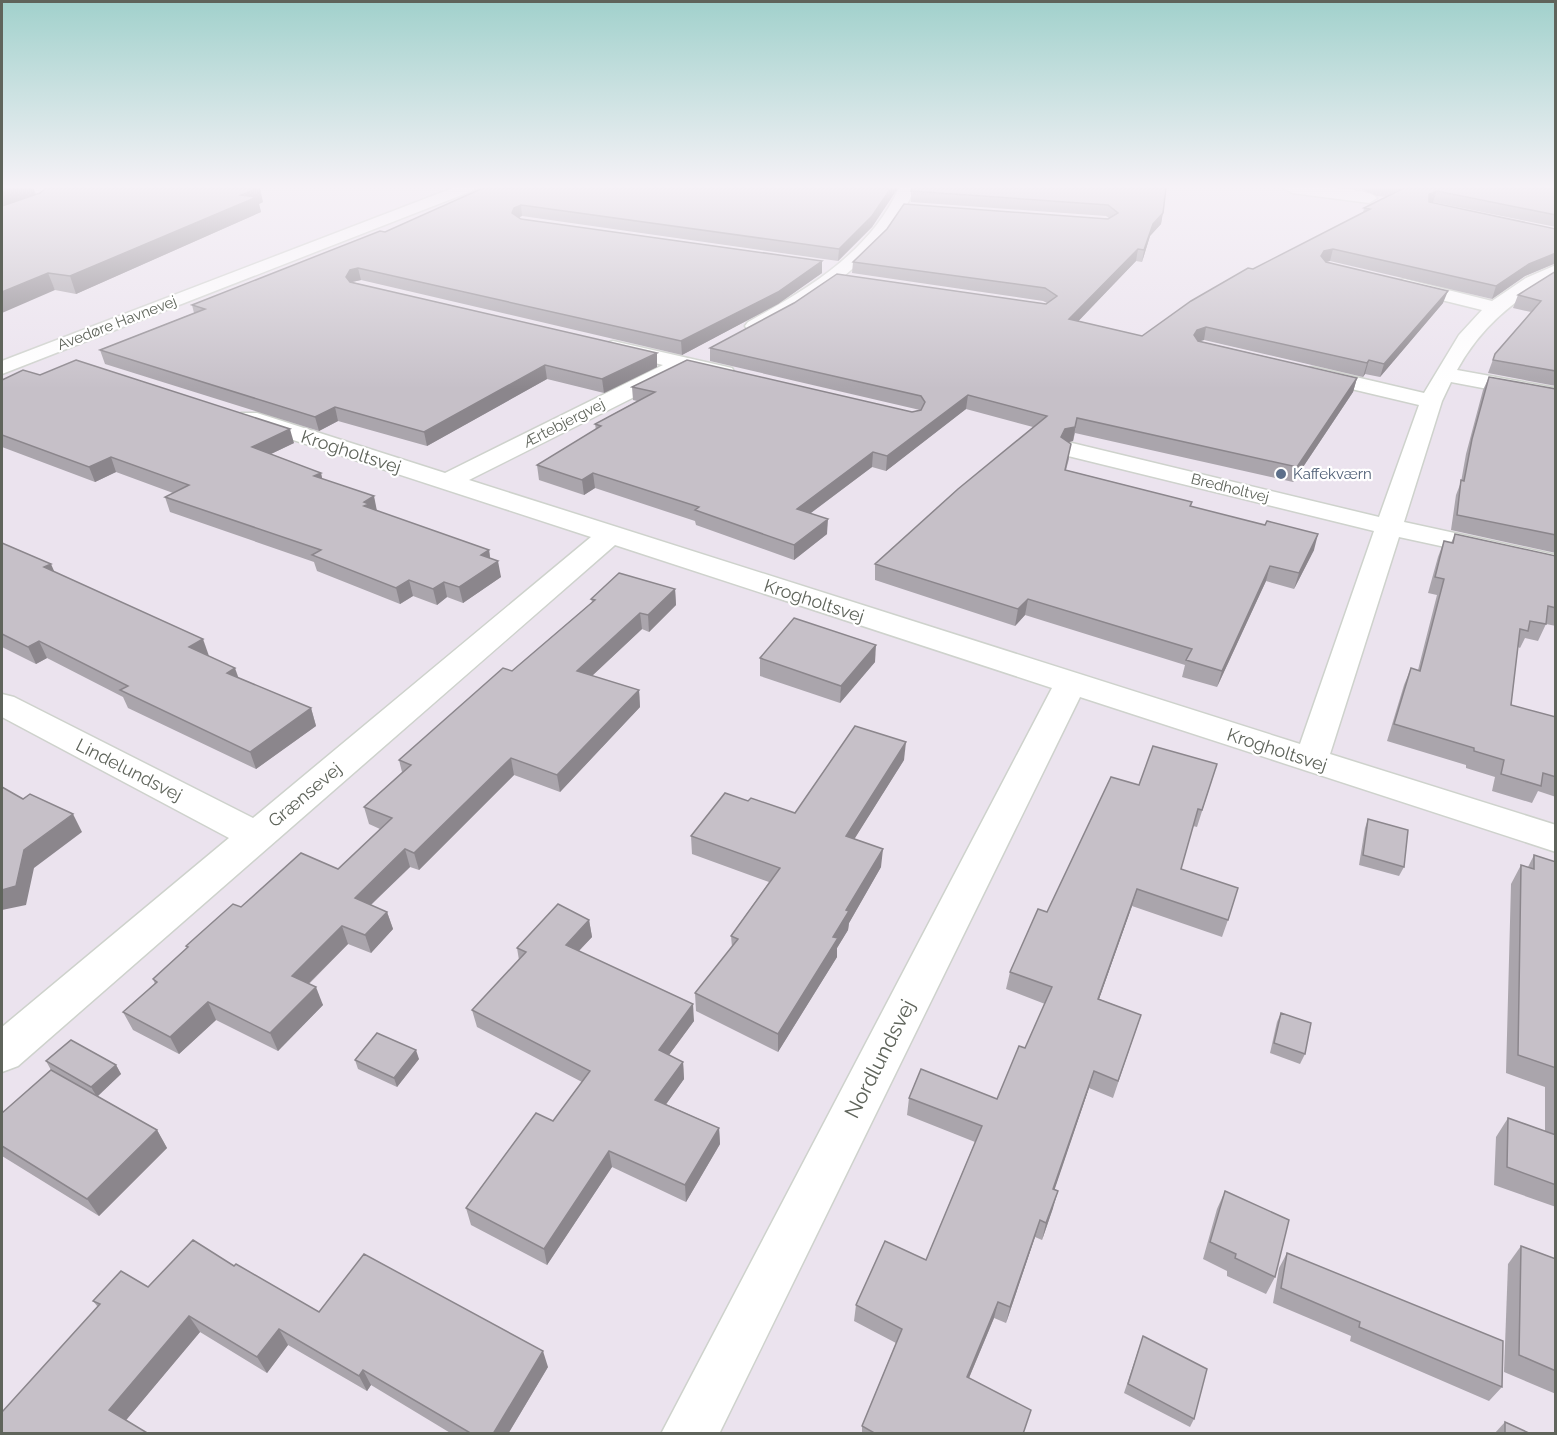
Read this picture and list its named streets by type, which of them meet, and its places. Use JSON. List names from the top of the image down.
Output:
{
  "streets": {
    "street": [
      "Avedøre Havnevej",
      "Ærtebjergvej",
      "Krogholtsvej",
      "Bredholtvej",
      "Lindelundsvej",
      "Grænsevej",
      "Nordlundsvej"
    ]
  },
  "crossings": [
    ["Ærtebjergvej", "Krogholtsvej"],
    ["Krogholtsvej", "Grænsevej"],
    ["Krogholtsvej", "Nordlundsvej"],
    ["Lindelundsvej", "Grænsevej"]
  ],
  "places": ["Kaffekværn"]
}
